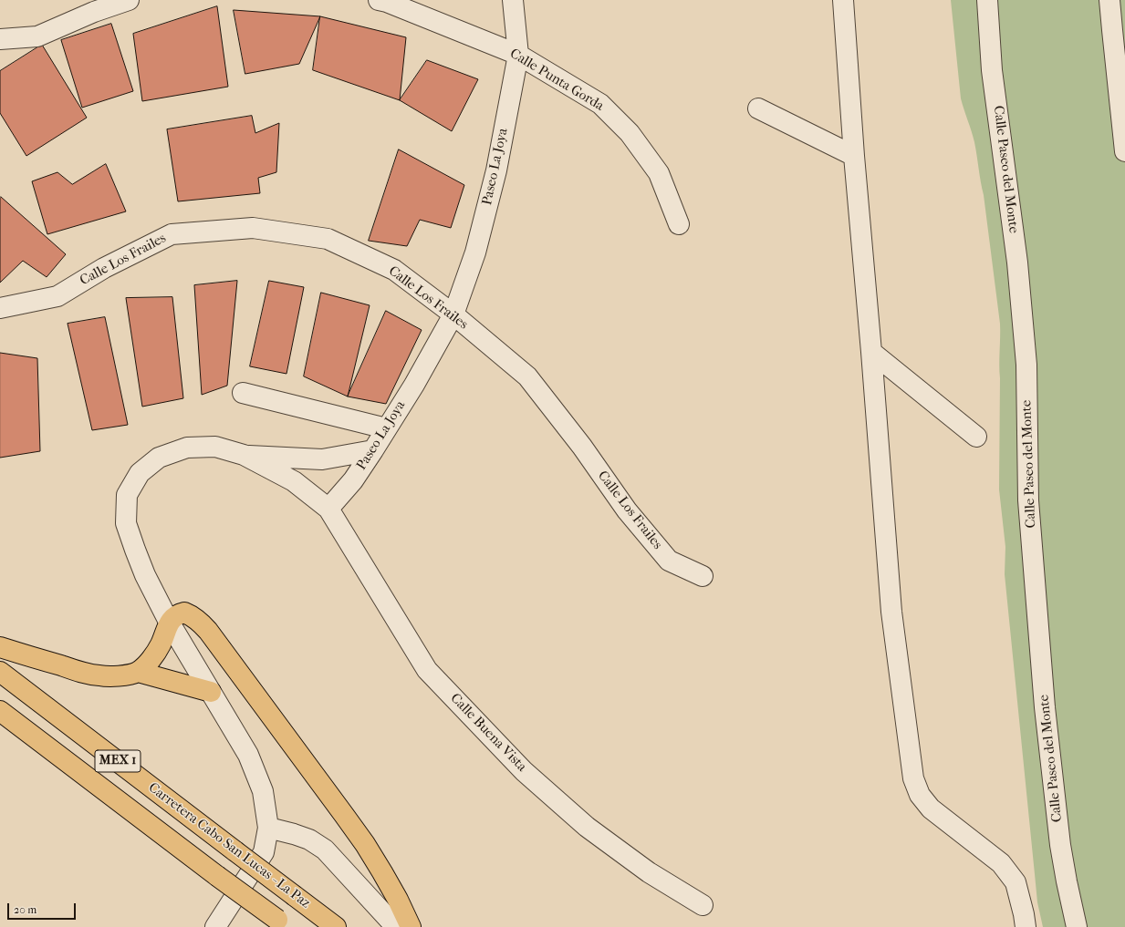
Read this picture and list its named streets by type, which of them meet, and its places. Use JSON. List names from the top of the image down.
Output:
{
  "streets": {
    "highway": ["MEX 1", "Carretera Cabo San Lucas - La Paz"],
    "street": [
      "Calle Punta Gorda",
      "Paseo La Joya",
      "Calle Paseo del Monte",
      "Calle Los Frailes",
      "Calle Buena Vista"
    ]
  },
  "crossings": [
    ["Calle Punta Gorda", "Paseo La Joya"],
    ["Paseo La Joya", "Calle Los Frailes"],
    ["Paseo La Joya", "Calle Buena Vista"]
  ],
  "scale_bar": "20 m"
}
